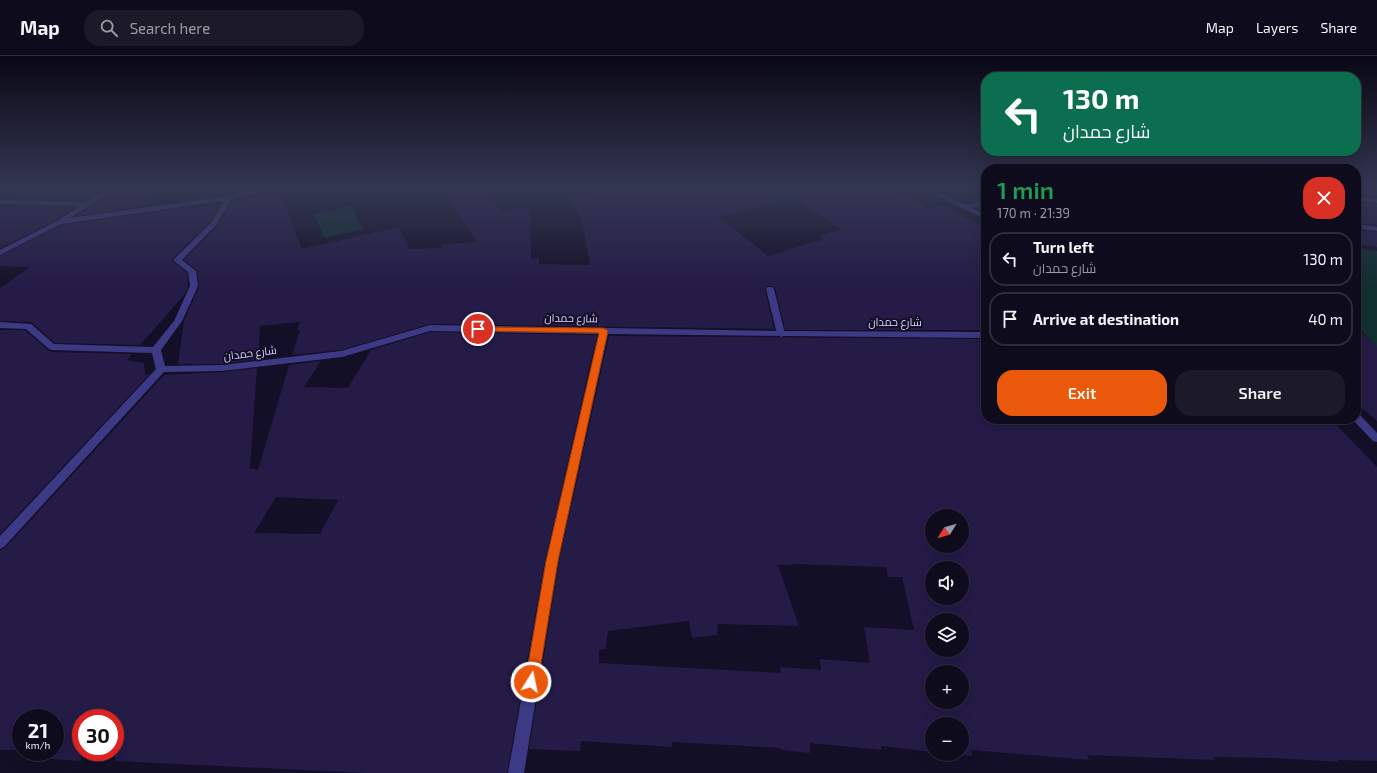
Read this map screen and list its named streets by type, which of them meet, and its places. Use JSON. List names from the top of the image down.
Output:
{
  "streets": {
    "street": ["شارع حمدان"]
  },
  "north": "bottom left",
  "page": {
    "header": "Map",
    "search": "Search here",
    "nav": ["Map", "Layers", "Share"],
    "turn": ["130 m", "شارع حمدان"],
    "heading": ["1 min", "170 m · 21:39"],
    "list": [
      {
        "name": "Turn left",
        "note": "شارع حمدان",
        "value": "130 m"
      },
      {
        "name": "Arrive at destination",
        "value": "40 m"
      }
    ],
    "buttons": ["Exit", "Share"],
    "map_buttons": ["+", "−"],
    "speed": "21 km/h",
    "limit": "30"
  }
}
